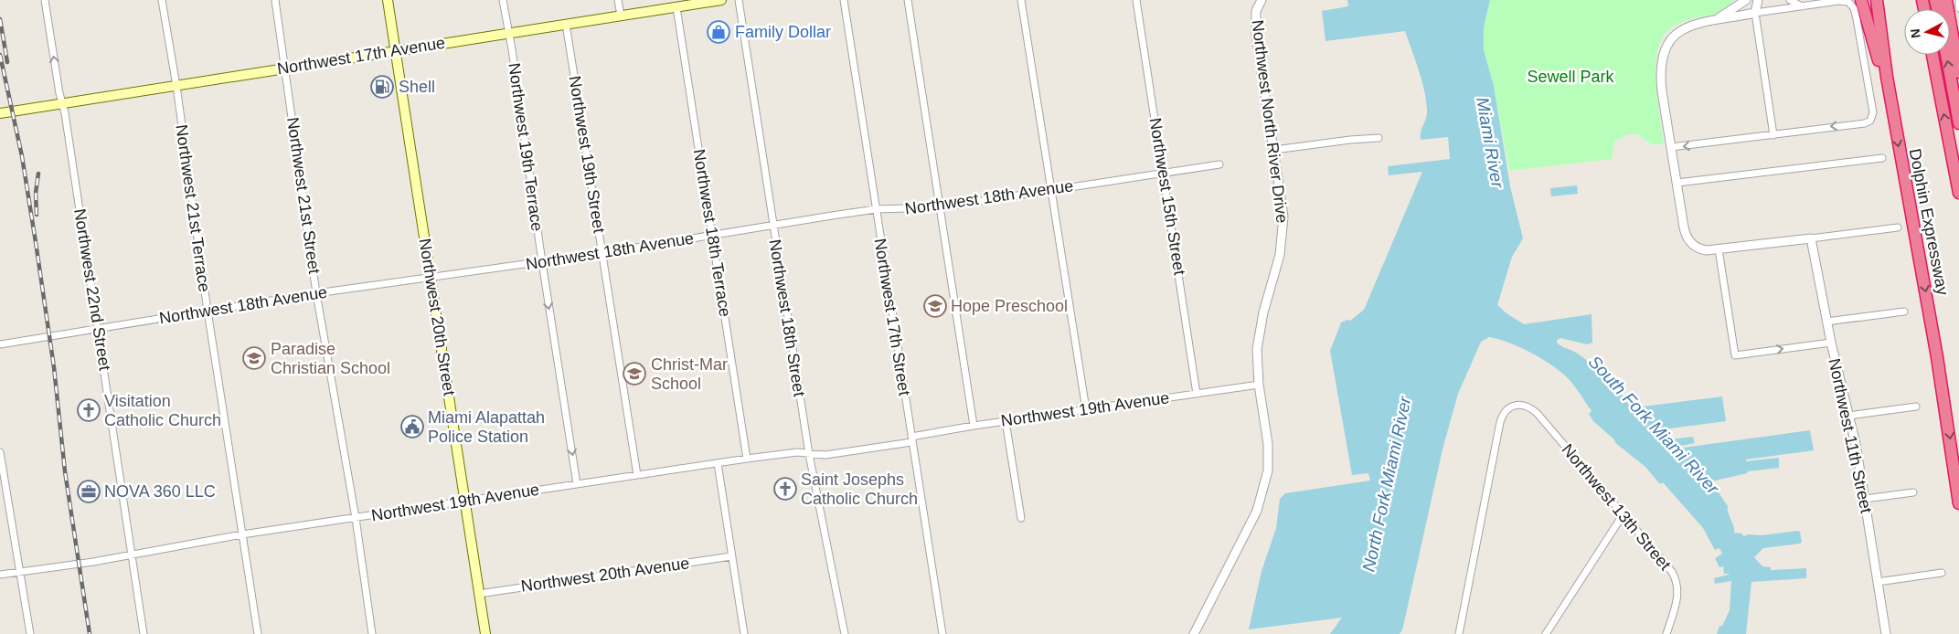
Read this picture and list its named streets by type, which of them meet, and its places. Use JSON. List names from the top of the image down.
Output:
{
  "streets": {
    "highway": ["Dolphin Expressway"],
    "main road": ["Northwest 17th Avenue", "Northwest 20th Street"],
    "street": [
      "Northwest North River Drive",
      "Northwest 19th Terrace",
      "Northwest 19th Street",
      "Northwest 21st Street",
      "Northwest 15th Street",
      "Northwest 18th Avenue",
      "Northwest 21st Terrace",
      "Northwest 18th Terrace",
      "Northwest 22nd Street",
      "Northwest 17th Street",
      "Northwest 18th Street",
      "Northwest 19th Avenue",
      "Northwest 11th Street",
      "Northwest 13th Street",
      "Northwest 20th Avenue"
    ]
  },
  "crossings": [
    ["Northwest 17th Avenue", "Northwest 19th Terrace"],
    ["Northwest 17th Avenue", "Northwest 19th Street"],
    ["Northwest 17th Avenue", "Northwest 21st Street"],
    ["Northwest 17th Avenue", "Northwest 21st Terrace"],
    ["Northwest 17th Avenue", "Northwest 18th Terrace"],
    ["Northwest 17th Avenue", "Northwest 22nd Street"],
    ["Northwest 17th Avenue", "Northwest 20th Street"],
    ["Northwest North River Drive", "Northwest 19th Avenue"],
    ["Northwest 19th Terrace", "Northwest 18th Avenue"],
    ["Northwest 19th Terrace", "Northwest 19th Avenue"],
    ["Northwest 19th Street", "Northwest 18th Avenue"],
    ["Northwest 19th Street", "Northwest 19th Avenue"],
    ["Northwest 21st Street", "Northwest 18th Avenue"],
    ["Northwest 21st Street", "Northwest 19th Avenue"],
    ["Northwest 15th Street", "Northwest 18th Avenue"],
    ["Northwest 15th Street", "Northwest 19th Avenue"],
    ["Northwest 18th Avenue", "Northwest 21st Terrace"],
    ["Northwest 18th Avenue", "Northwest 18th Terrace"],
    ["Northwest 18th Avenue", "Northwest 22nd Street"],
    ["Northwest 18th Avenue", "Northwest 20th Street"],
    ["Northwest 18th Avenue", "Northwest 17th Street"],
    ["Northwest 18th Avenue", "Northwest 18th Street"],
    ["Northwest 21st Terrace", "Northwest 19th Avenue"],
    ["Northwest 18th Terrace", "Northwest 19th Avenue"],
    ["Northwest 22nd Street", "Northwest 19th Avenue"],
    ["Northwest 20th Street", "Northwest 19th Avenue"],
    ["Northwest 20th Street", "Northwest 20th Avenue"],
    ["Northwest 17th Street", "Northwest 19th Avenue"],
    ["Northwest 18th Street", "Northwest 19th Avenue"]
  ],
  "one_way": ["Northwest 19th Terrace"],
  "water": ["Miami River", "South Fork Miami River", "North Fork Miami River"],
  "parks": ["Sewell Park"],
  "places": {
    "shop": ["Family Dollar"],
    "fuel station": ["Shell"],
    "school or university": ["Hope Preschool", "Paradise Christian School", "Christ-Mar School"],
    "church": ["Visitation Catholic Church", "Saint Josephs Catholic Church"],
    "public building": ["Miami Alapattah Police Station"],
    "office": ["NOVA 360 LLC"]
  },
  "north": "left"
}
